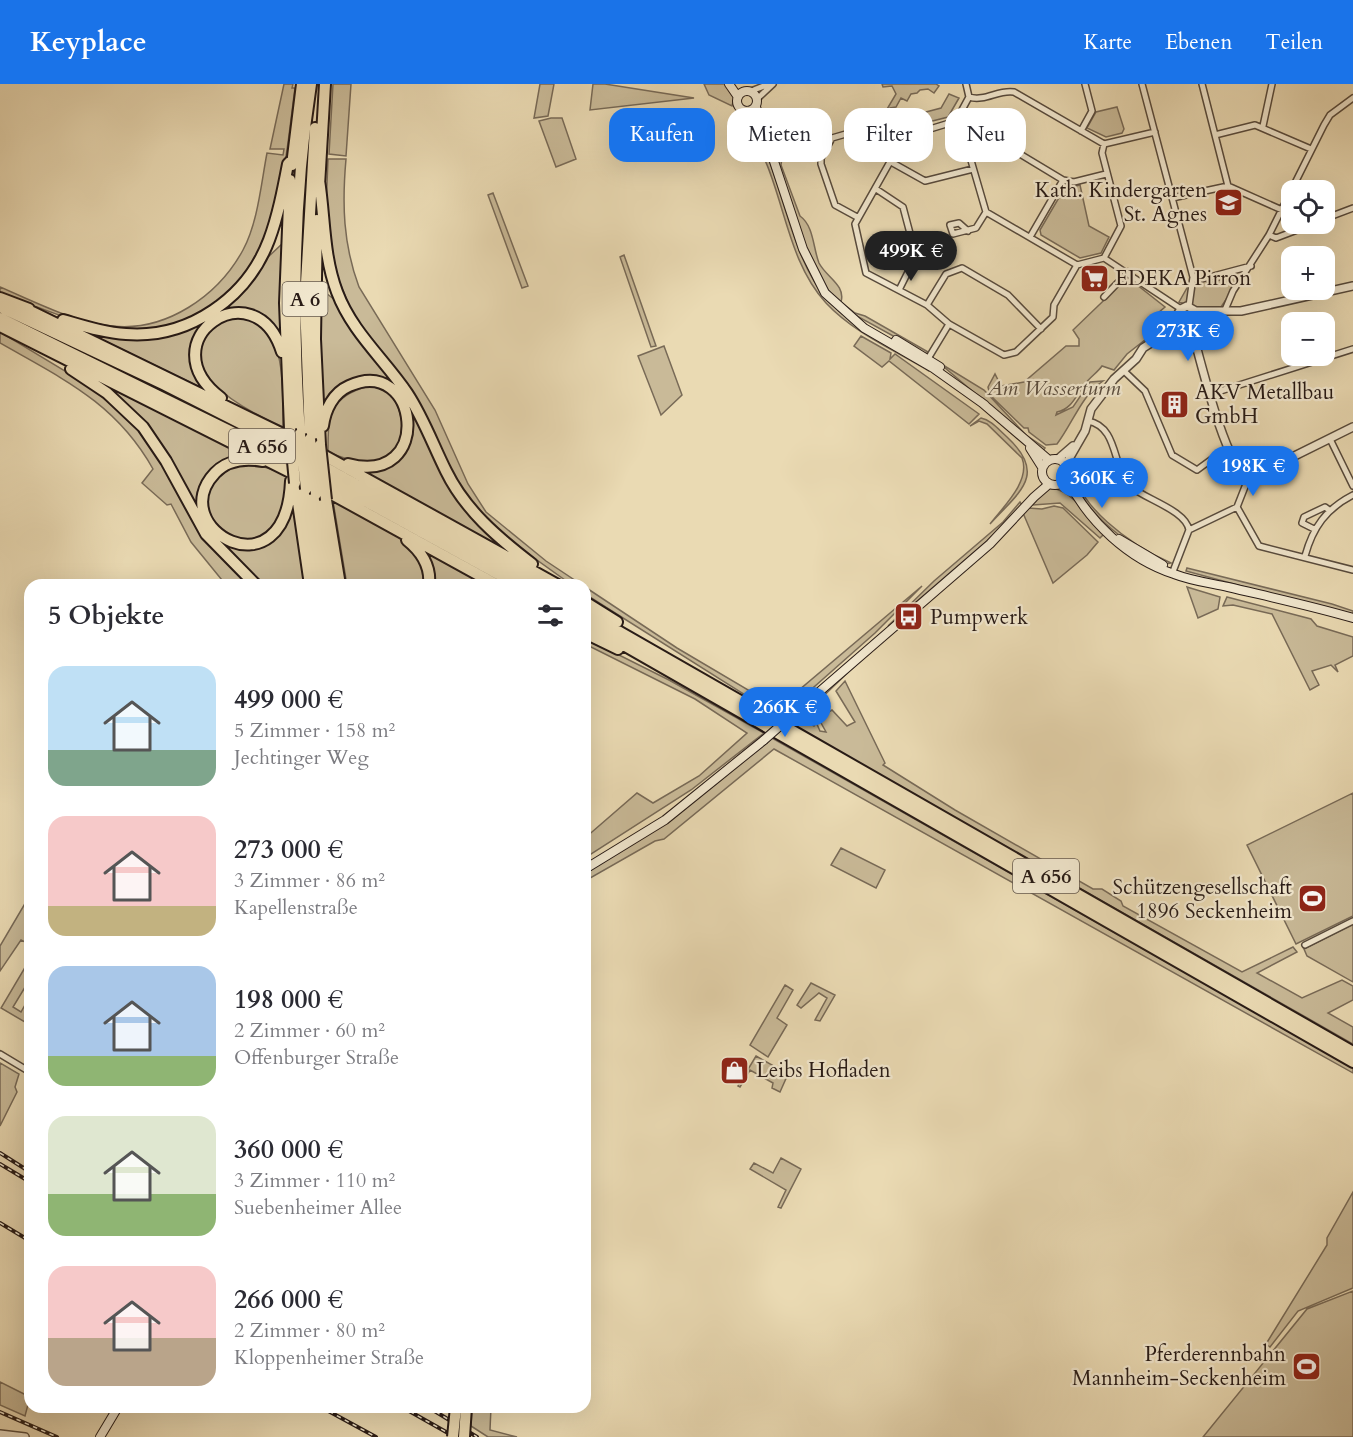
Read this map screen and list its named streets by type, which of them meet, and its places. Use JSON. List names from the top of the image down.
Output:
{
  "streets": {
    "highway": ["A 6", "A 656"]
  },
  "parks": ["Am Wasserturm"],
  "places": {
    "school or university": ["Kath. Kindergarten St. Agnes"],
    "supermarket": ["EDEKA Pirron"],
    "building": ["AKV Metallbau GmbH"],
    "bus stop": ["Pumpwerk"],
    "sports": ["Schützengesellschaft 1896 Seckenheim", "Pferderennbahn Mannheim-Seckenheim"],
    "shop": ["Leibs Hofladen"]
  },
  "page": {
    "header": "Keyplace",
    "nav": ["Karte", "Ebenen", "Teilen"],
    "chip": [
      "Kaufen",
      "Mieten",
      "Filter",
      "Neu"
    ],
    "map_buttons": ["+", "−"],
    "price": [
      "499K €",
      "273K €",
      "198K €",
      "360K €",
      "266K €"
    ],
    "heading": "5 Objekte",
    "list": [
      {
        "name": "499 000 €",
        "note": "5 Zimmer · 158 m² · Jechtinger Weg"
      },
      {
        "name": "273 000 €",
        "note": "3 Zimmer · 86 m² · Kapellenstraße"
      },
      {
        "name": "198 000 €",
        "note": "2 Zimmer · 60 m² · Offenburger Straße"
      },
      {
        "name": "360 000 €",
        "note": "3 Zimmer · 110 m² · Suebenheimer Allee"
      },
      {
        "name": "266 000 €",
        "note": "2 Zimmer · 80 m² · Kloppenheimer Straße"
      }
    ]
  }
}
